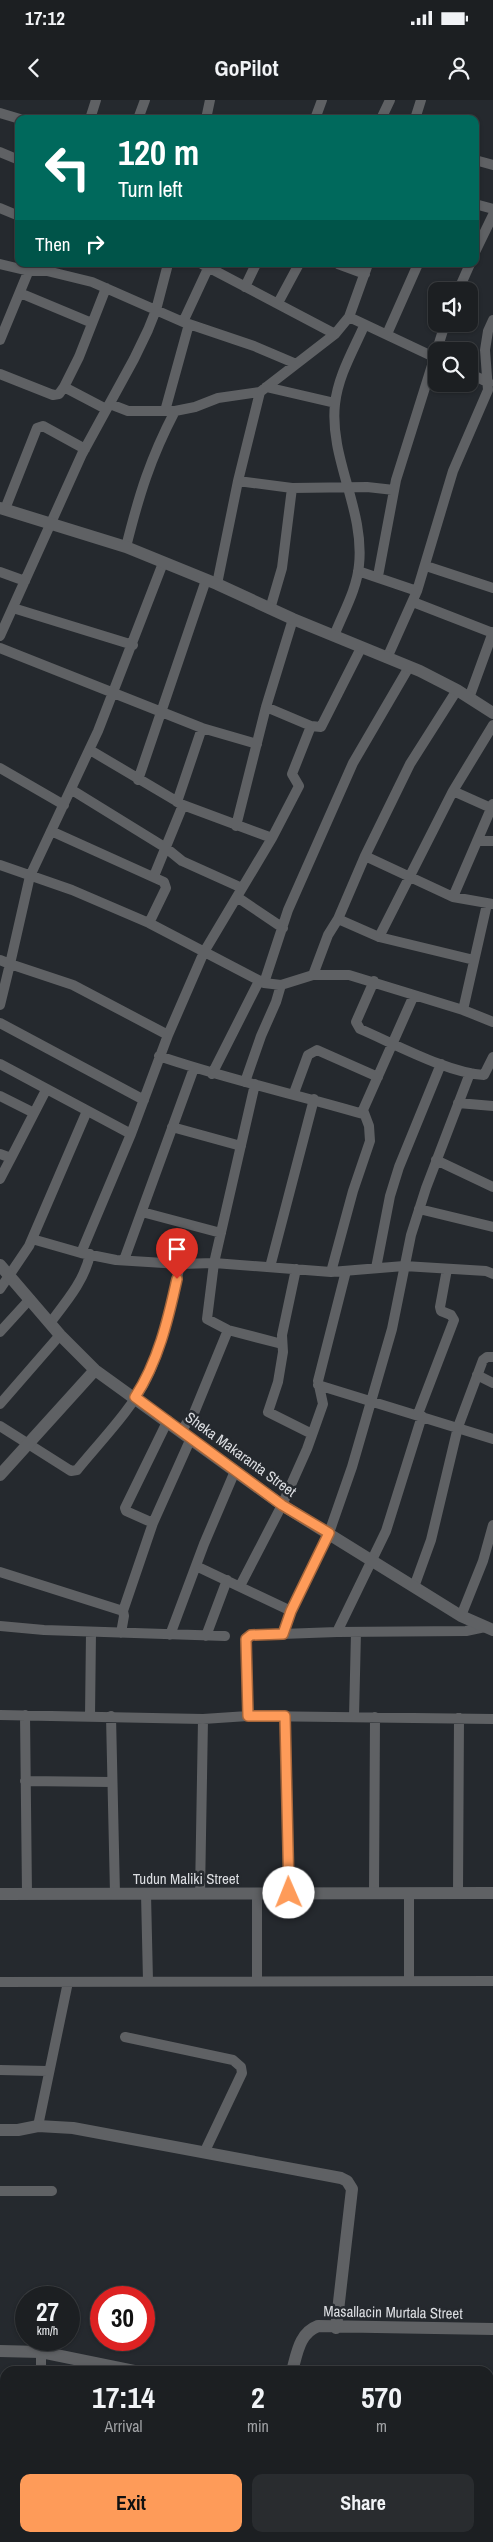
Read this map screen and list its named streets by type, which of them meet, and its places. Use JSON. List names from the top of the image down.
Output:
{
  "streets": {
    "street": ["Sheka Makaranta Street", "Tudun Maliki Street", "Masallacin Murtala Street"]
  },
  "page": {
    "status": "17:12",
    "header": "GoPilot",
    "turn": ["120 m", "Turn left"],
    "then": "Then",
    "speed": "27 km/h",
    "limit": "30",
    "eta": [
      "17:14",
      "Arrival",
      "2",
      "min",
      "570",
      "m"
    ],
    "buttons": ["Exit", "Share"]
  }
}
